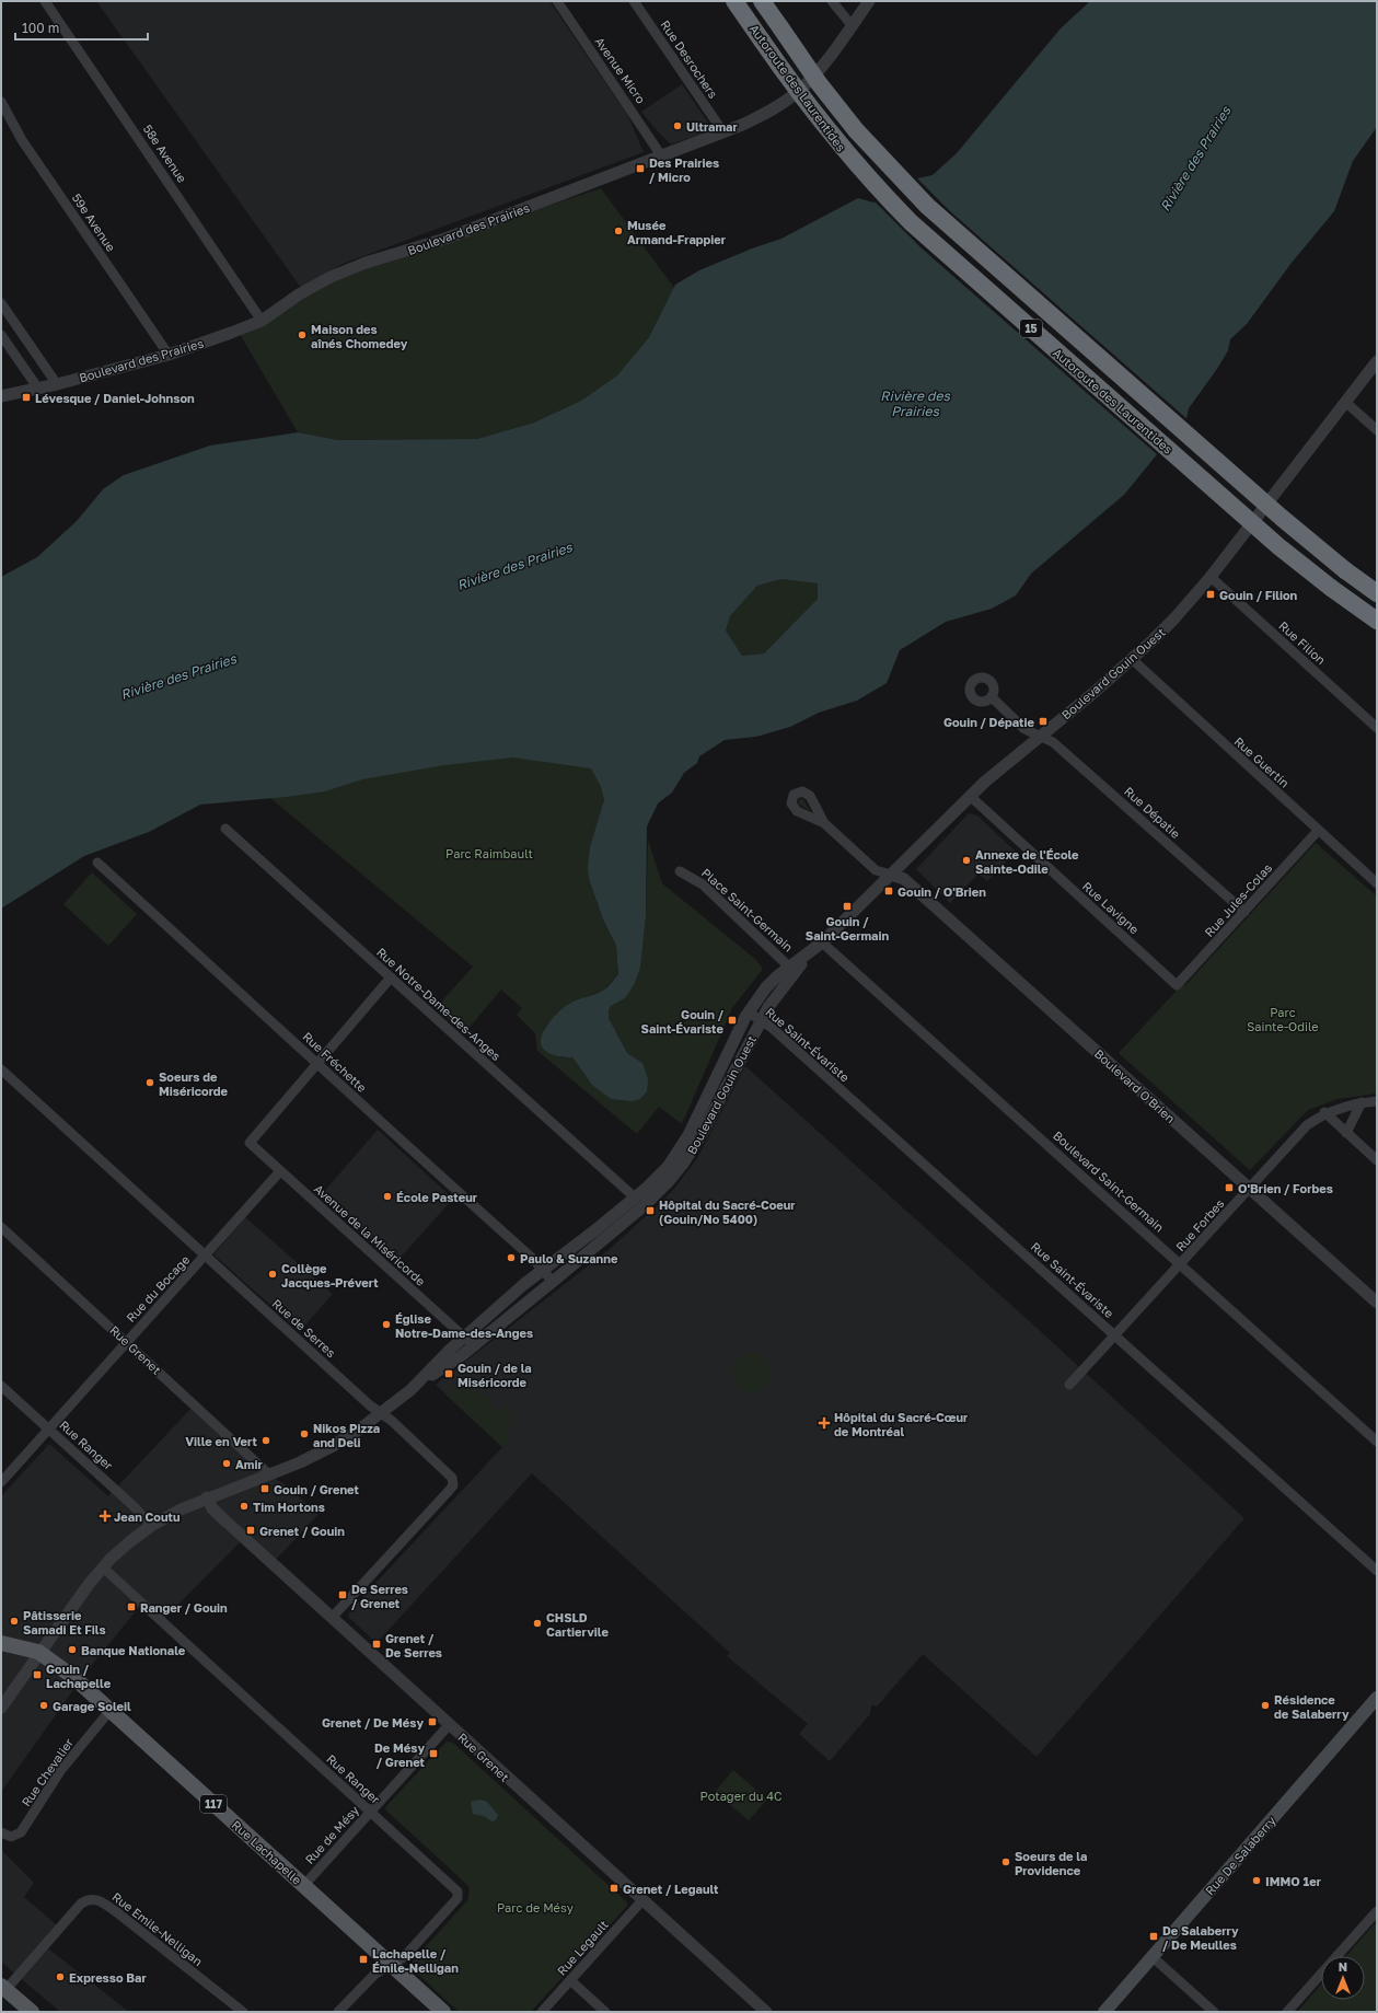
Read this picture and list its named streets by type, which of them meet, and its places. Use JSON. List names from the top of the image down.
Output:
{
  "streets": {
    "highway": ["Autoroute des Laurentides", "15"],
    "main road": ["117", "Rue Lachapelle", "Rue De Salaberry"],
    "street": [
      "Rue Desrochers",
      "Avenue Micro",
      "58e Avenue",
      "59e Avenue",
      "Boulevard des Prairies",
      "Rue Filion",
      "Boulevard Gouin Ouest",
      "Rue Guertin",
      "Rue Dépatie",
      "Rue Jules-Colas",
      "Rue Lavigne",
      "Place Saint-Germain",
      "Rue Notre-Dame-des-Anges",
      "Rue Saint-Évariste",
      "Rue Fréchette",
      "Boulevard O'Brien",
      "Boulevard Saint-Germain",
      "Rue Forbes",
      "Avenue de la Miséricorde",
      "Rue du Bocage",
      "Rue de Serres",
      "Rue Grenet",
      "Rue Ranger",
      "Rue Chevalier",
      "Rue de Mésy",
      "Rue Emile-Nelligan",
      "Rue Legault"
    ]
  },
  "crossings": [
    ["Rue Desrochers", "Boulevard des Prairies"],
    ["Avenue Micro", "Boulevard des Prairies"],
    ["58e Avenue", "Boulevard des Prairies"],
    ["59e Avenue", "Boulevard des Prairies"],
    ["Rue Filion", "Boulevard Gouin Ouest"],
    ["Boulevard Gouin Ouest", "Rue Guertin"],
    ["Boulevard Gouin Ouest", "Rue Dépatie"],
    ["Boulevard Gouin Ouest", "Rue Lavigne"],
    ["Boulevard Gouin Ouest", "Place Saint-Germain"],
    ["Boulevard Gouin Ouest", "Rue Notre-Dame-des-Anges"],
    ["Boulevard Gouin Ouest", "Rue Saint-Évariste"],
    ["Boulevard Gouin Ouest", "Rue Fréchette"],
    ["Boulevard Gouin Ouest", "Boulevard O'Brien"],
    ["Boulevard Gouin Ouest", "Boulevard Saint-Germain"],
    ["Boulevard Gouin Ouest", "Avenue de la Miséricorde"],
    ["Boulevard Gouin Ouest", "Rue de Serres"],
    ["Boulevard Gouin Ouest", "Rue Grenet"],
    ["Boulevard Gouin Ouest", "Rue Ranger"],
    ["Boulevard Gouin Ouest", "Rue Lachapelle"],
    ["Rue Guertin", "Rue Jules-Colas"],
    ["Rue Dépatie", "Rue Jules-Colas"],
    ["Rue Jules-Colas", "Rue Lavigne"],
    ["Rue Saint-Évariste", "Rue Forbes"],
    ["Rue Fréchette", "Avenue de la Miséricorde"],
    ["Boulevard O'Brien", "Rue Forbes"],
    ["Boulevard Saint-Germain", "Rue Forbes"],
    ["Avenue de la Miséricorde", "Rue du Bocage"],
    ["Rue du Bocage", "Rue de Serres"],
    ["Rue du Bocage", "Rue Grenet"],
    ["Rue du Bocage", "Rue Ranger"],
    ["Rue de Serres", "Rue Grenet"],
    ["Rue Grenet", "Rue de Mésy"],
    ["Rue Grenet", "Rue Legault"],
    ["Rue Ranger", "Rue de Mésy"],
    ["Rue Ranger", "Rue Lachapelle"],
    ["Rue Chevalier", "Rue Lachapelle"],
    ["Rue de Mésy", "Rue Lachapelle"]
  ],
  "water": ["Rivière des Prairies"],
  "parks": [
    "Parc Raimbault",
    "Parc Sainte-Odile",
    "Potager du 4C",
    "Parc de Mésy"
  ],
  "places": {
    "other": [
      "Ultramar",
      "Musée Armand-Frappier",
      "Maison des aînés Chomedey",
      "Annexe de l'École Sainte-Odile",
      "Soeurs de Miséricorde",
      "École Pasteur",
      "Paulo & Suzanne",
      "Collège Jacques-Prévert",
      "Église Notre-Dame-des-Anges",
      "Nikos Pizza and Deli",
      "Ville en Vert",
      "Amir",
      "Tim Hortons",
      "Pâtisserie Samadi Et Fils",
      "CHSLD Cartiervile",
      "Banque Nationale",
      "Garage Soleil",
      "Résidence de Salaberry",
      "Soeurs de la Providence",
      "IMMO 1er",
      "Expresso Bar"
    ],
    "transit": [
      "Des Prairies / Micro",
      "Lévesque / Daniel-Johnson",
      "Gouin / Filion",
      "Gouin / Dépatie",
      "Gouin / O'Brien",
      "Gouin / Saint-Germain",
      "Gouin / Saint-Évariste",
      "O'Brien / Forbes",
      "Hôpital du Sacré-Coeur (Gouin/No 5400)",
      "Gouin / de la Miséricorde",
      "Gouin / Grenet",
      "Grenet / Gouin",
      "De Serres / Grenet",
      "Ranger / Gouin",
      "Grenet / De Serres",
      "Gouin / Lachapelle",
      "Grenet / De Mésy",
      "De Mésy / Grenet",
      "Grenet / Legault",
      "De Salaberry / De Meulles",
      "Lachapelle / Émile-Nelligan"
    ],
    "health": ["Hôpital du Sacré-Cœur de Montréal", "Jean Coutu"]
  },
  "scale_bar": "100 m",
  "north": "top"
}
